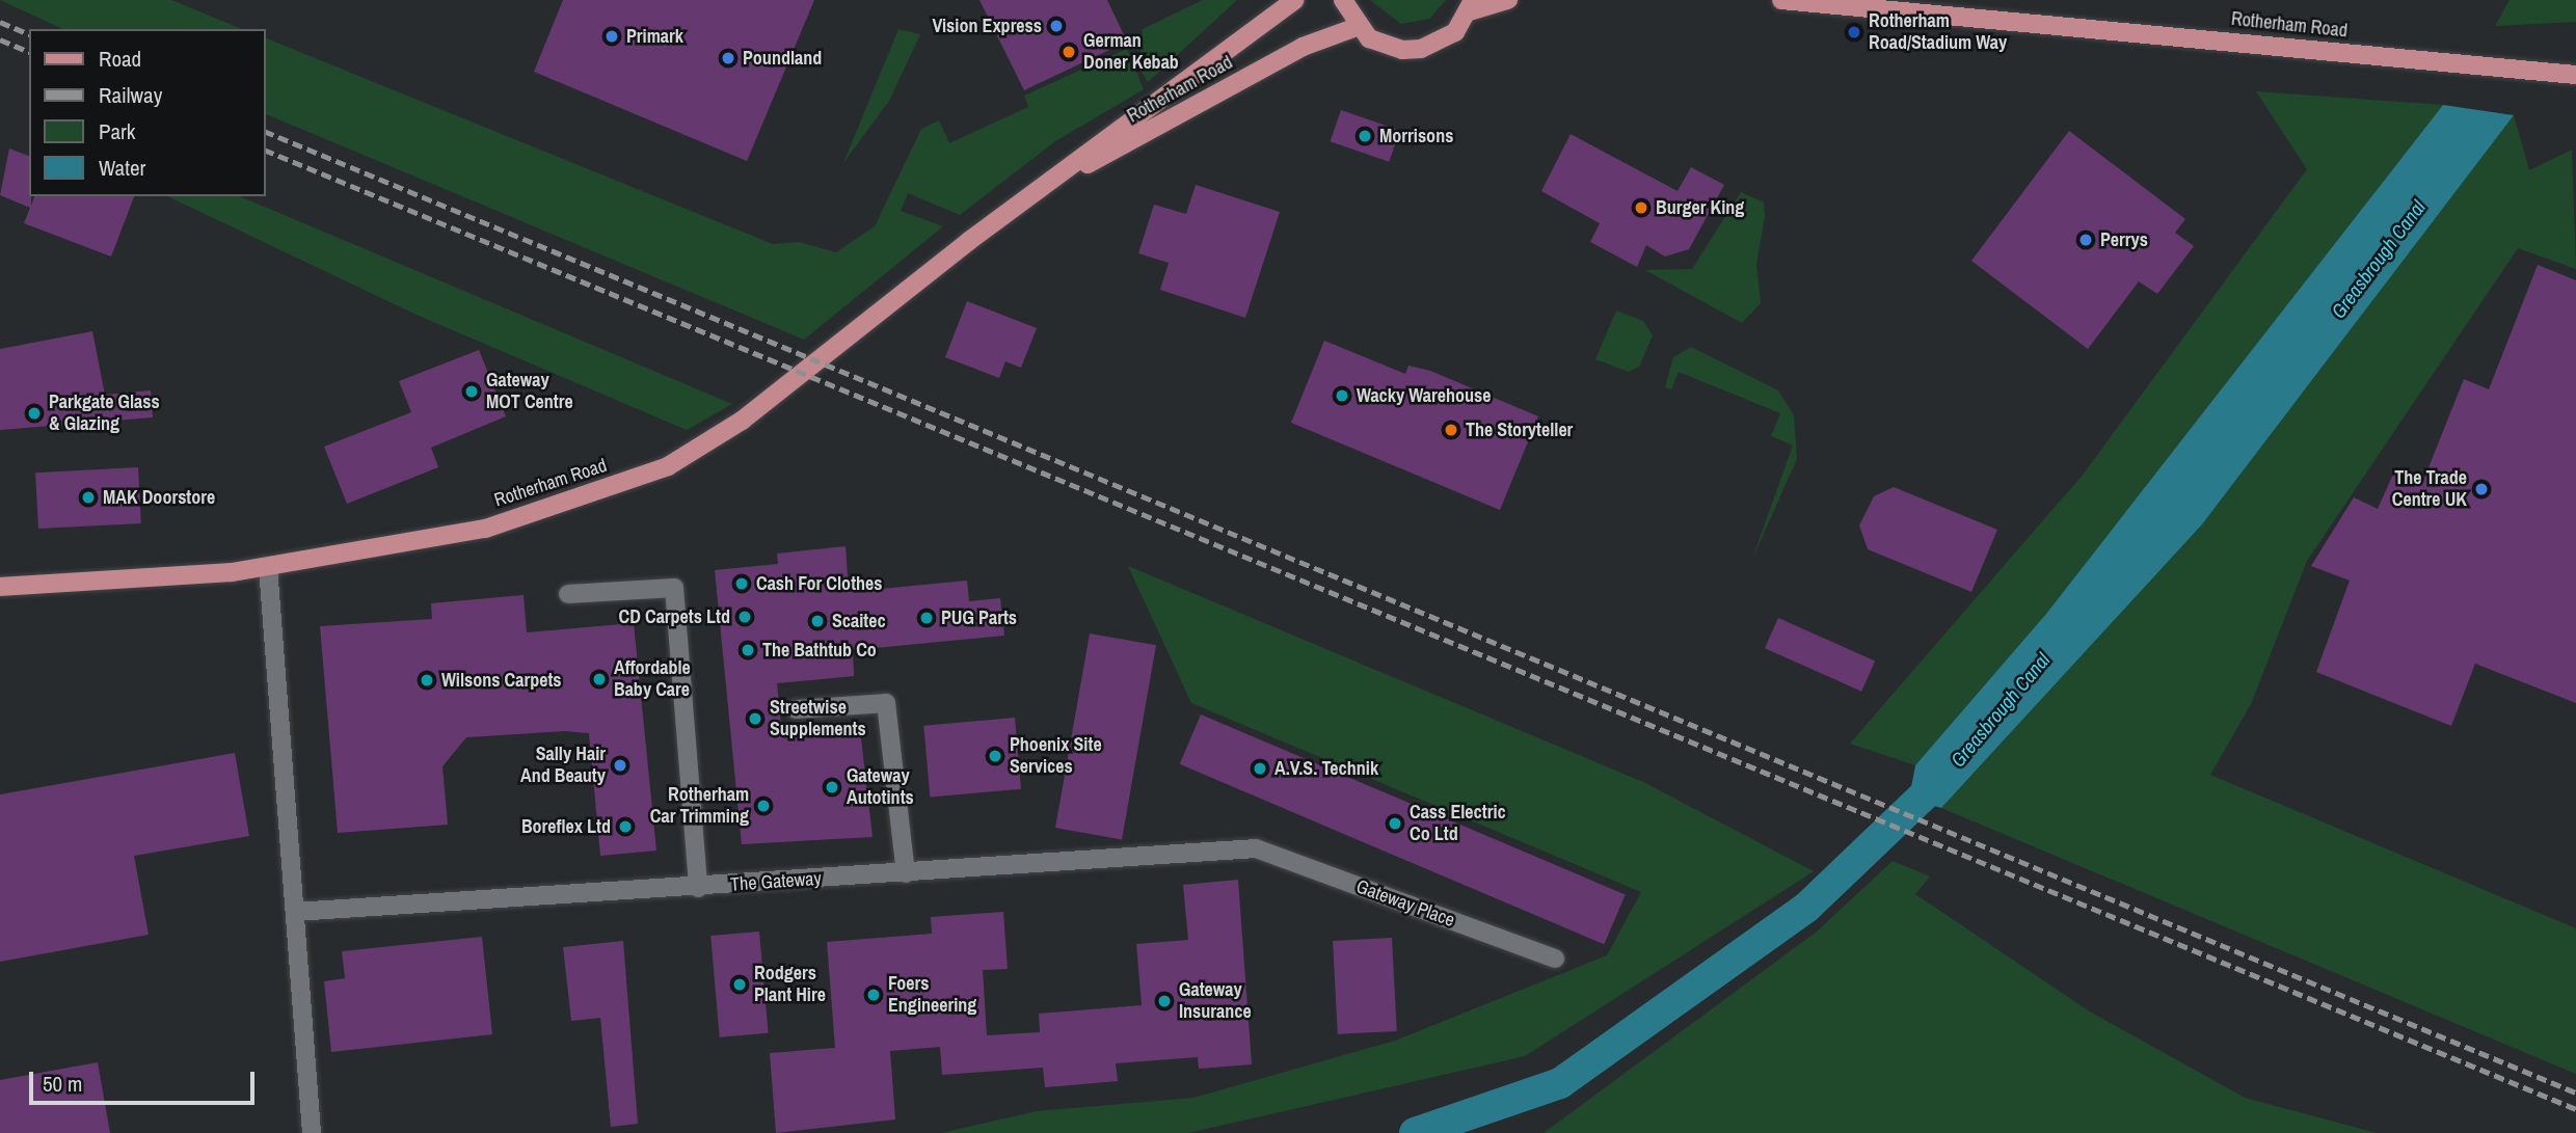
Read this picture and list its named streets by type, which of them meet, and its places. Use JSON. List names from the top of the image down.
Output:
{
  "streets": {
    "main road": ["Rotherham Road"],
    "street": ["The Gateway", "Gateway Place"]
  },
  "crossings": [
    ["The Gateway", "Gateway Place"]
  ],
  "water": ["Greasbrough Canal"],
  "places": [
    "Vision Express",
    "Rotherham Road/Stadium Way",
    "Primark",
    "German Doner Kebab",
    "Poundland",
    "Morrisons",
    "Burger King",
    "Perrys",
    "Gateway MOT Centre",
    "Wacky Warehouse",
    "Parkgate Glass & Glazing",
    "The Storyteller",
    "The Trade Centre UK",
    "MAK Doorstore",
    "Cash For Clothes",
    "CD Carpets Ltd",
    "PUG Parts",
    "Scaitec",
    "The Bathtub Co",
    "Affordable Baby Care",
    "Wilsons Carpets",
    "Streetwise Supplements",
    "Phoenix Site Services",
    "Sally Hair And Beauty",
    "A.V.S. Technik",
    "Gateway Autotints",
    "Rotherham Car Trimming",
    "Cass Electric Co Ltd",
    "Boreflex Ltd",
    "Rodgers Plant Hire",
    "Foers Engineering",
    "Gateway Insurance"
  ],
  "legend": [
    "Road",
    "Railway",
    "Park",
    "Water"
  ],
  "scale_bar": "50 m"
}
